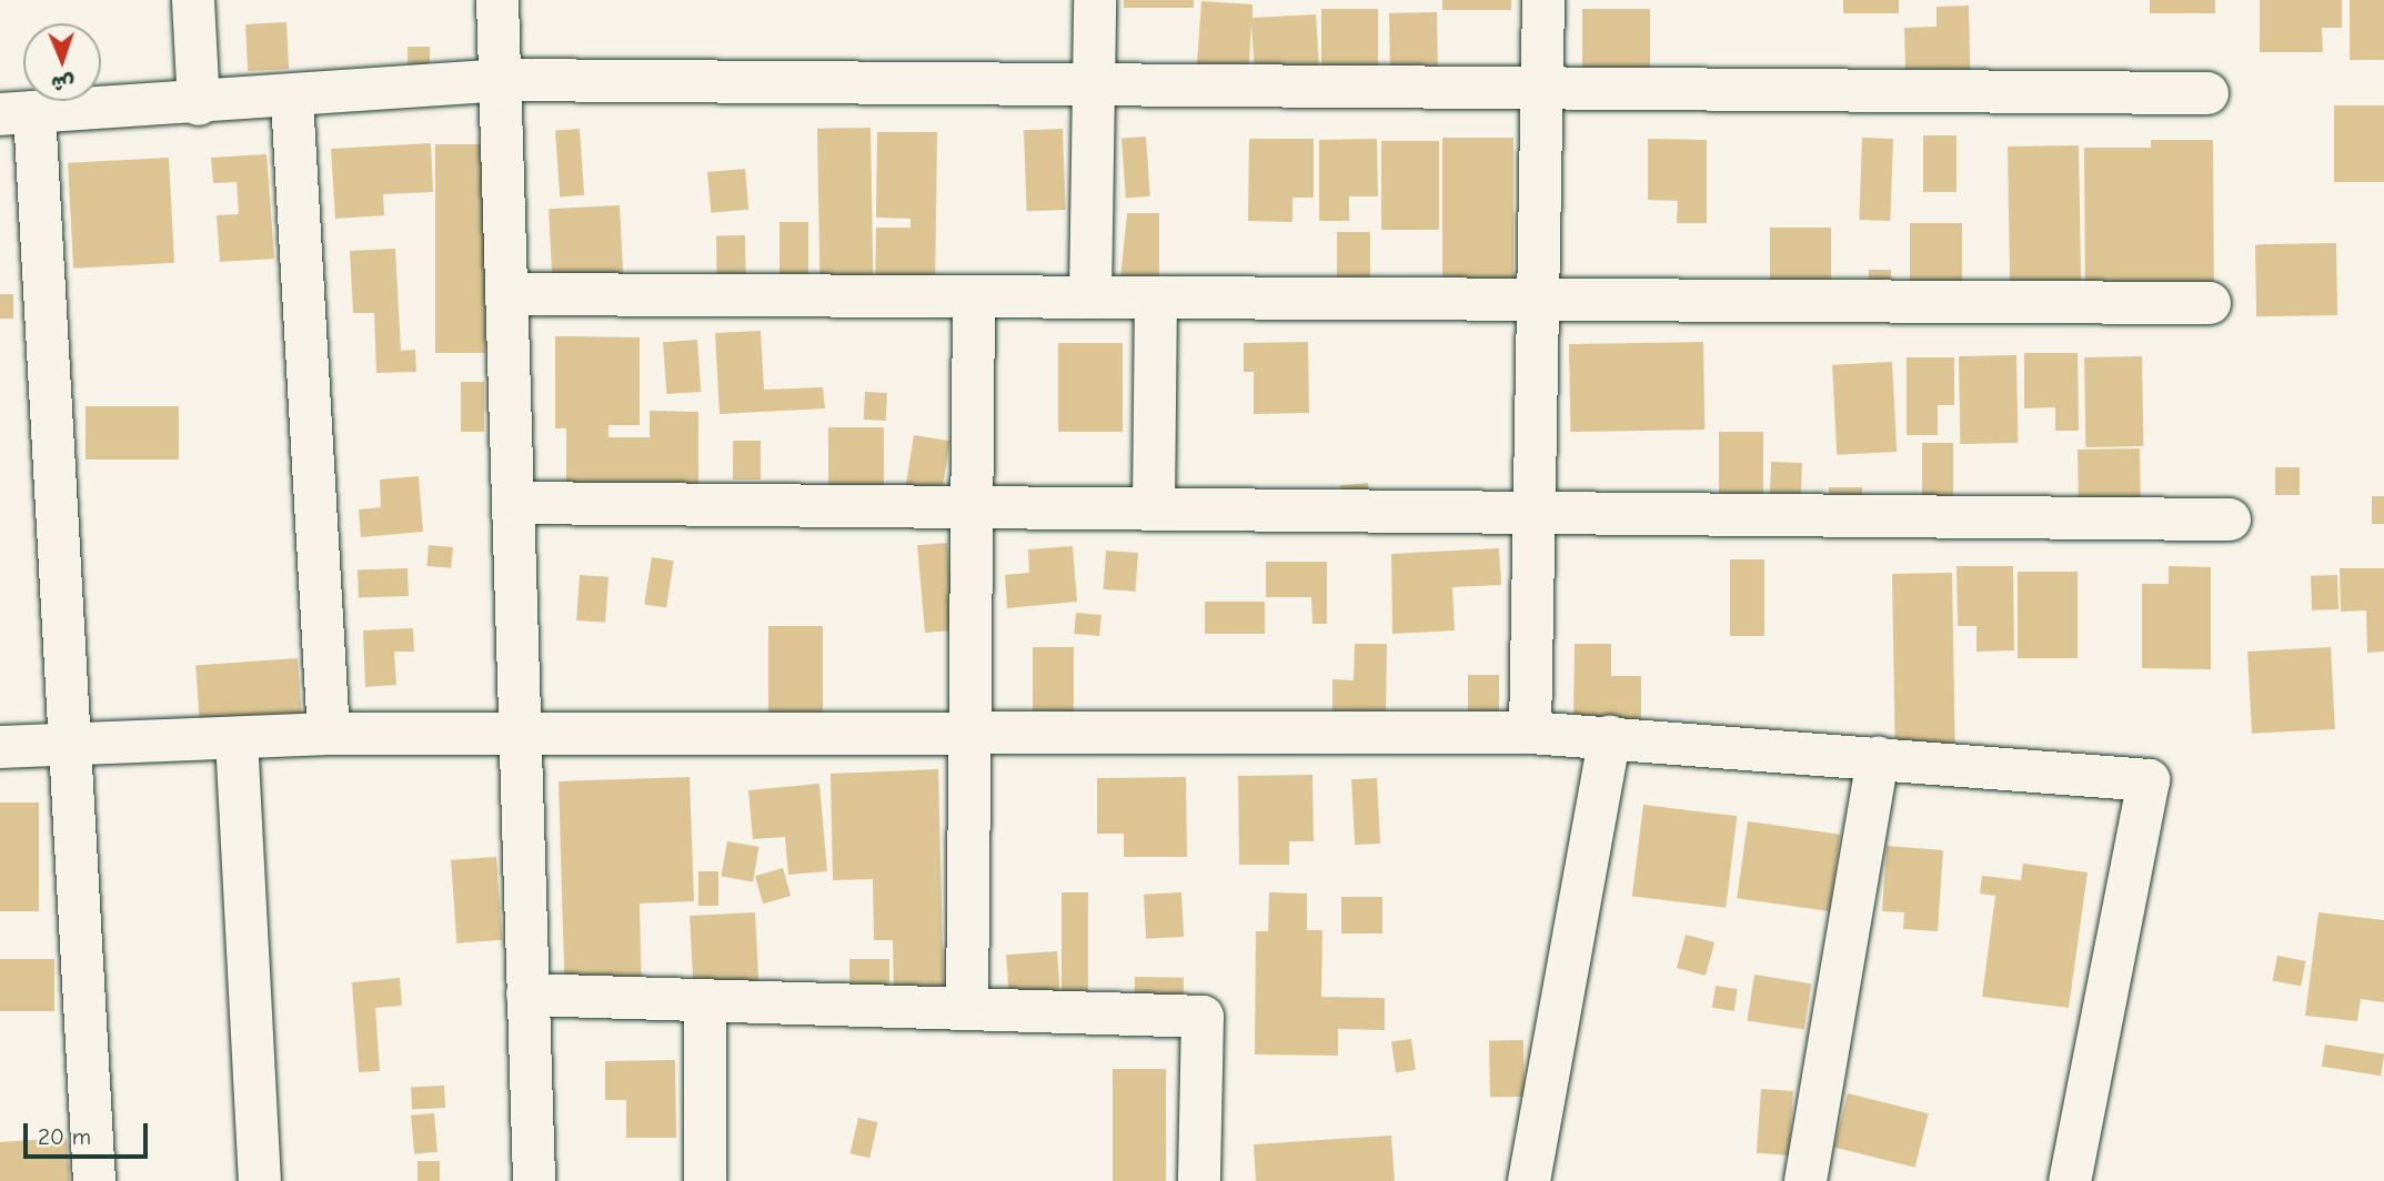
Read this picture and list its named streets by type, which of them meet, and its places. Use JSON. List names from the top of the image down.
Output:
{
  "scale_bar": "20 m",
  "north": "bottom"
}
